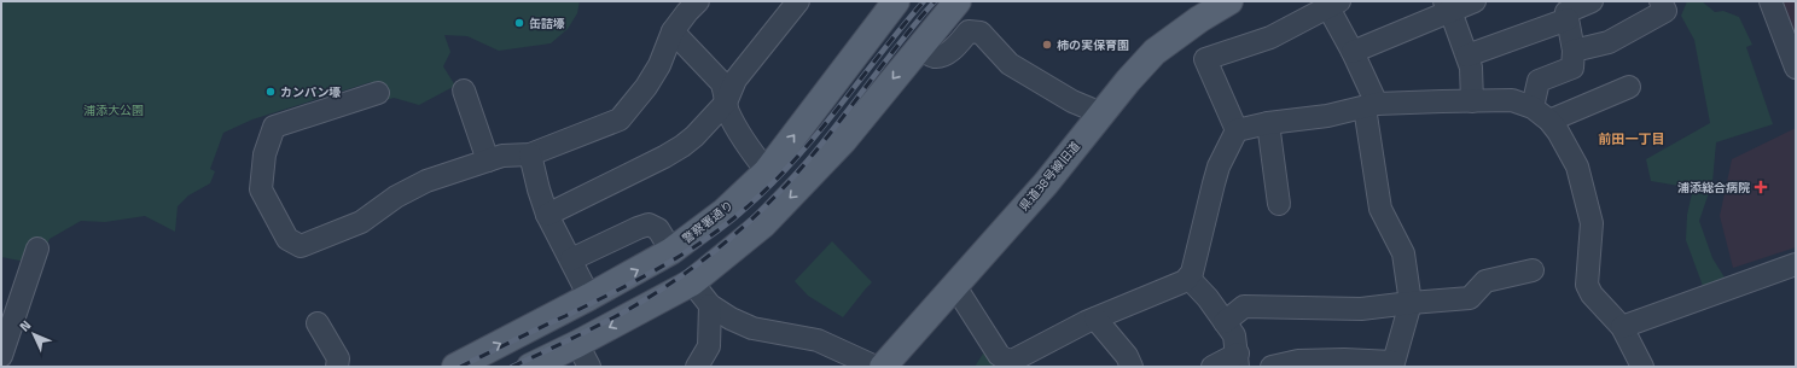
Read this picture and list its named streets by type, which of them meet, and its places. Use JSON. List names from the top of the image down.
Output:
{
  "streets": {
    "main road": ["県道38号線旧道", "警察署通り"]
  },
  "districts": ["前田一丁目"],
  "parks": ["浦添大公園"],
  "places": {
    "other": ["缶詰壕", "柿の実保育園", "カンパン壕"],
    "health": ["浦添総合病院"]
  },
  "north": "top left"
}
